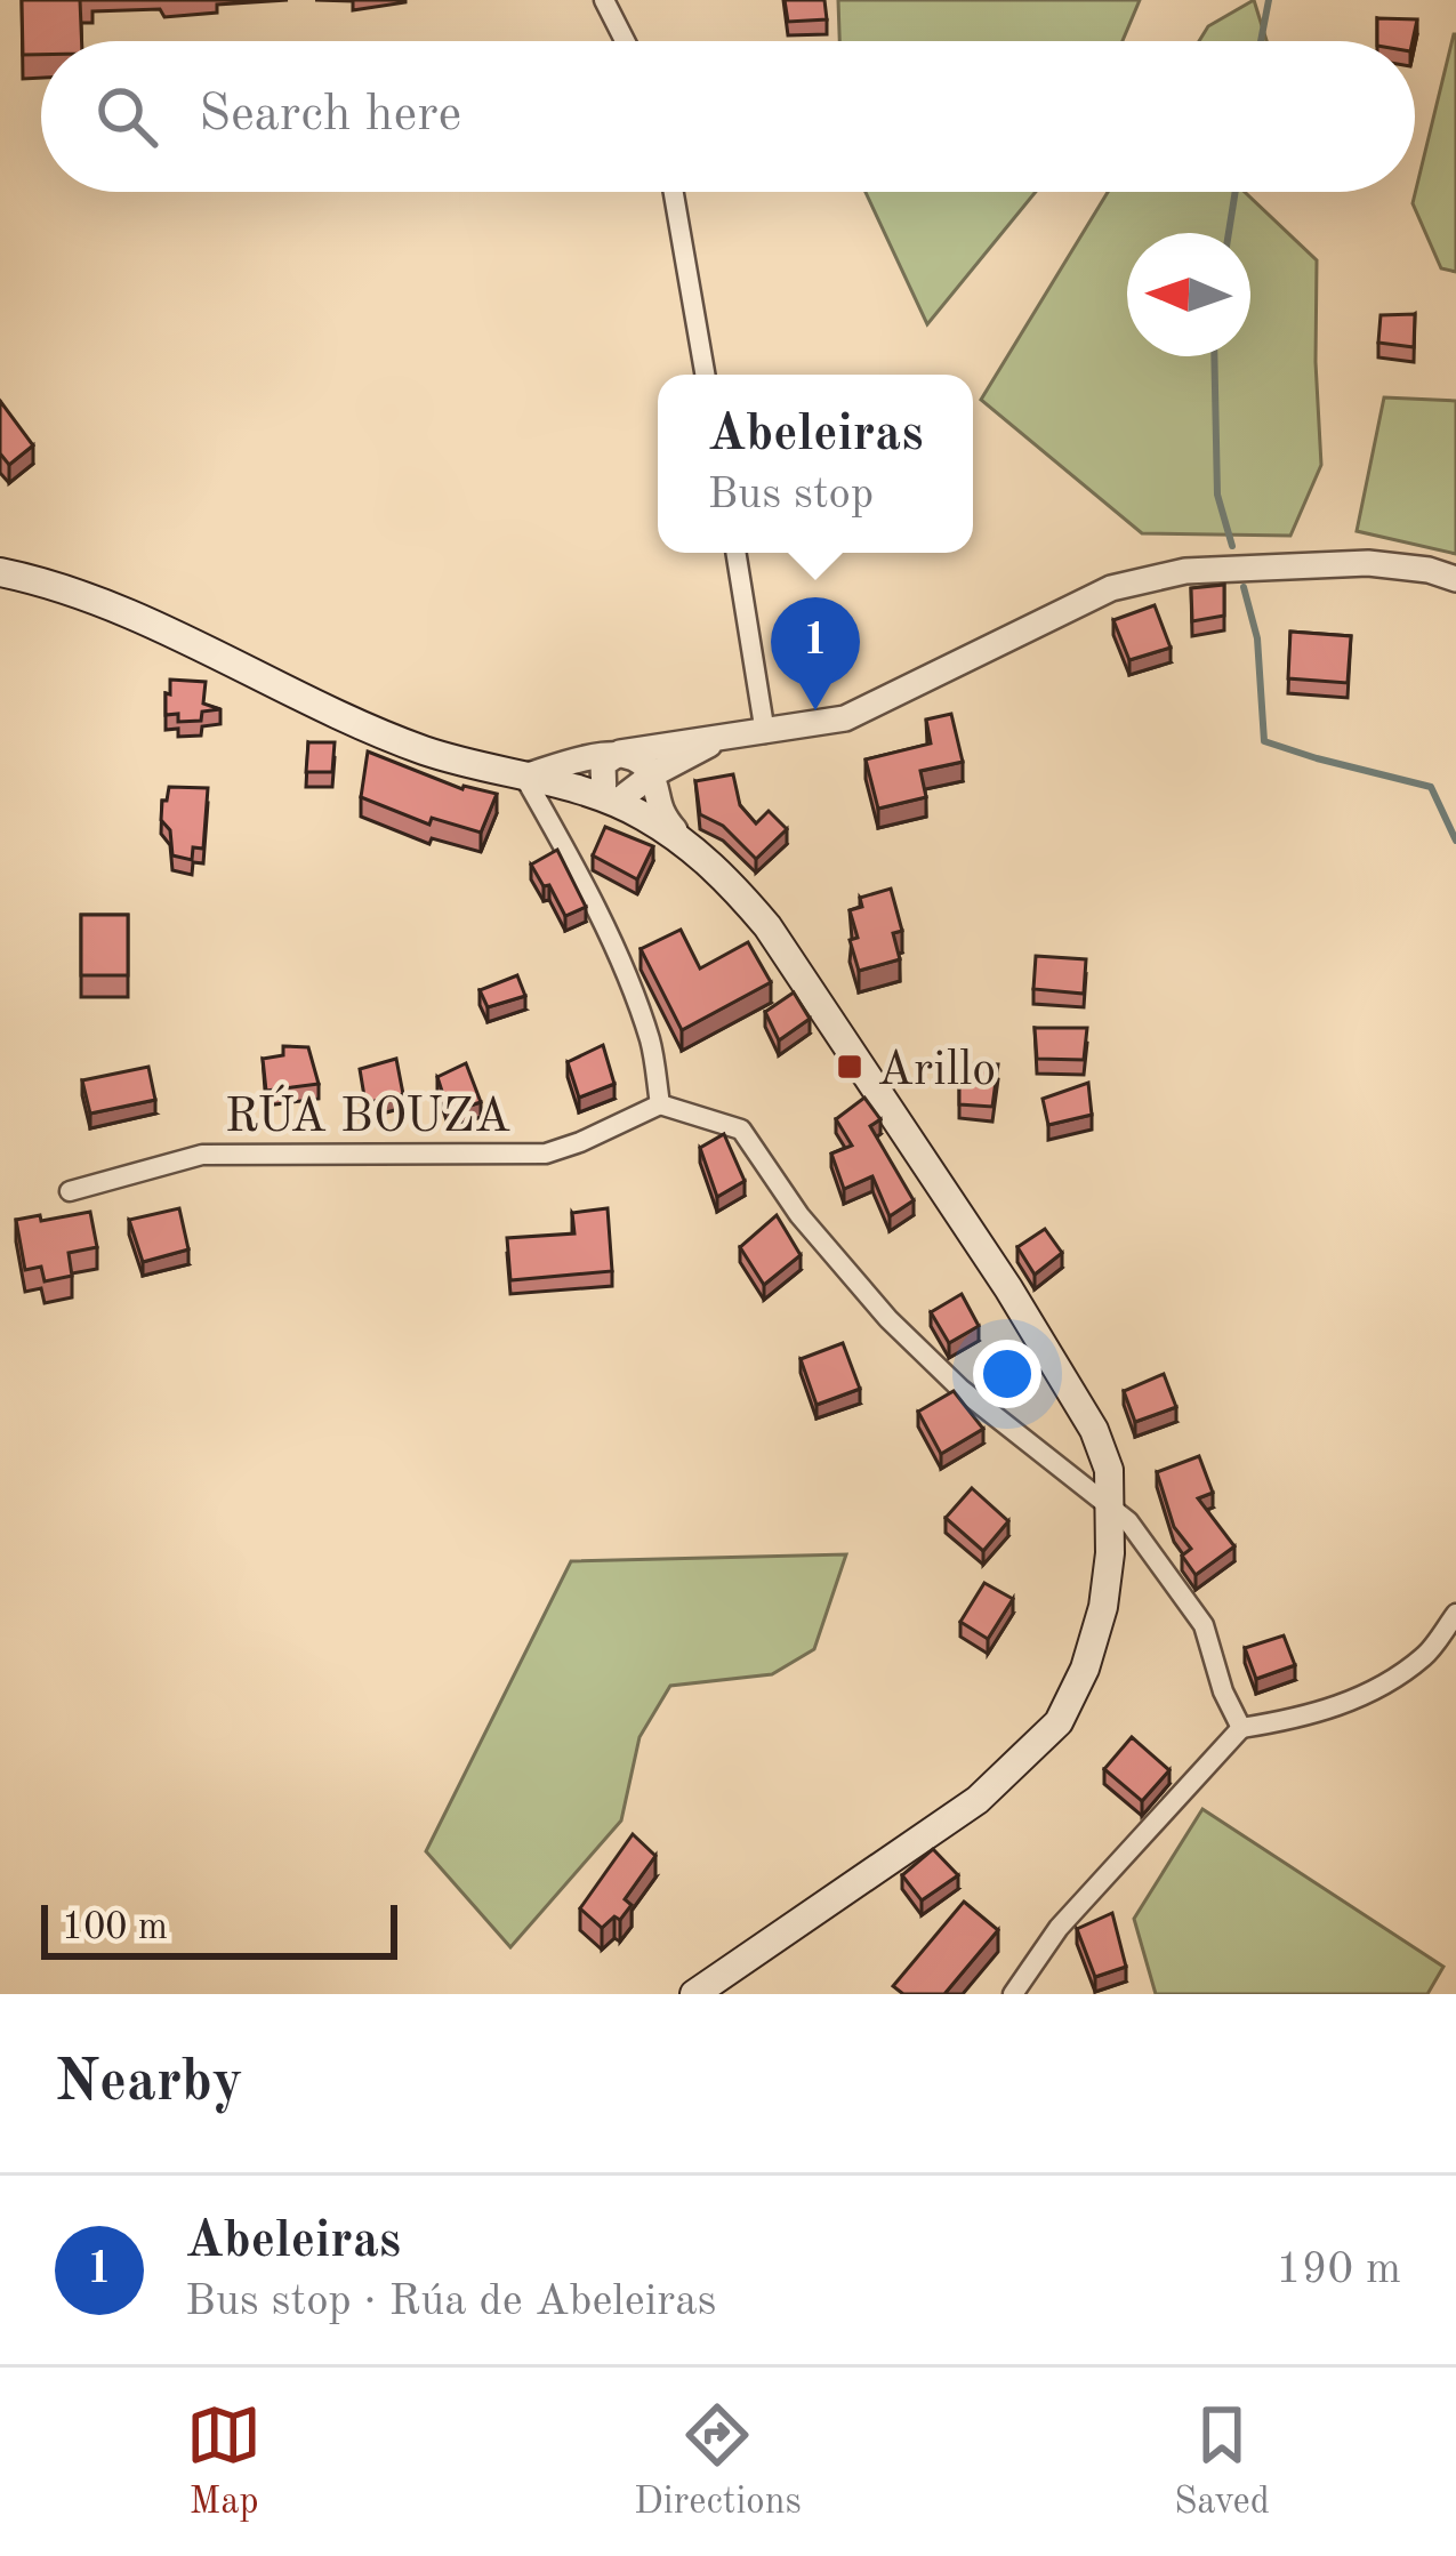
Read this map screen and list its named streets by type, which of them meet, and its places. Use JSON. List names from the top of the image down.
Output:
{
  "streets": {
    "street": ["RÚA BOUZA"]
  },
  "places": {
    "transit": ["Arillo"]
  },
  "scale_bar": "100 m",
  "north": "left",
  "page": {
    "search": "Search here",
    "popup": ["Abeleiras", "Bus stop"],
    "pins": "1",
    "scale": "100 m",
    "heading": "Nearby",
    "list": [
      {
        "mark": "1",
        "name": "Abeleiras",
        "note": "Bus stop · Rúa de Abeleiras",
        "value": "190 m"
      }
    ],
    "nav": ["Map", "Directions", "Saved"]
  }
}
